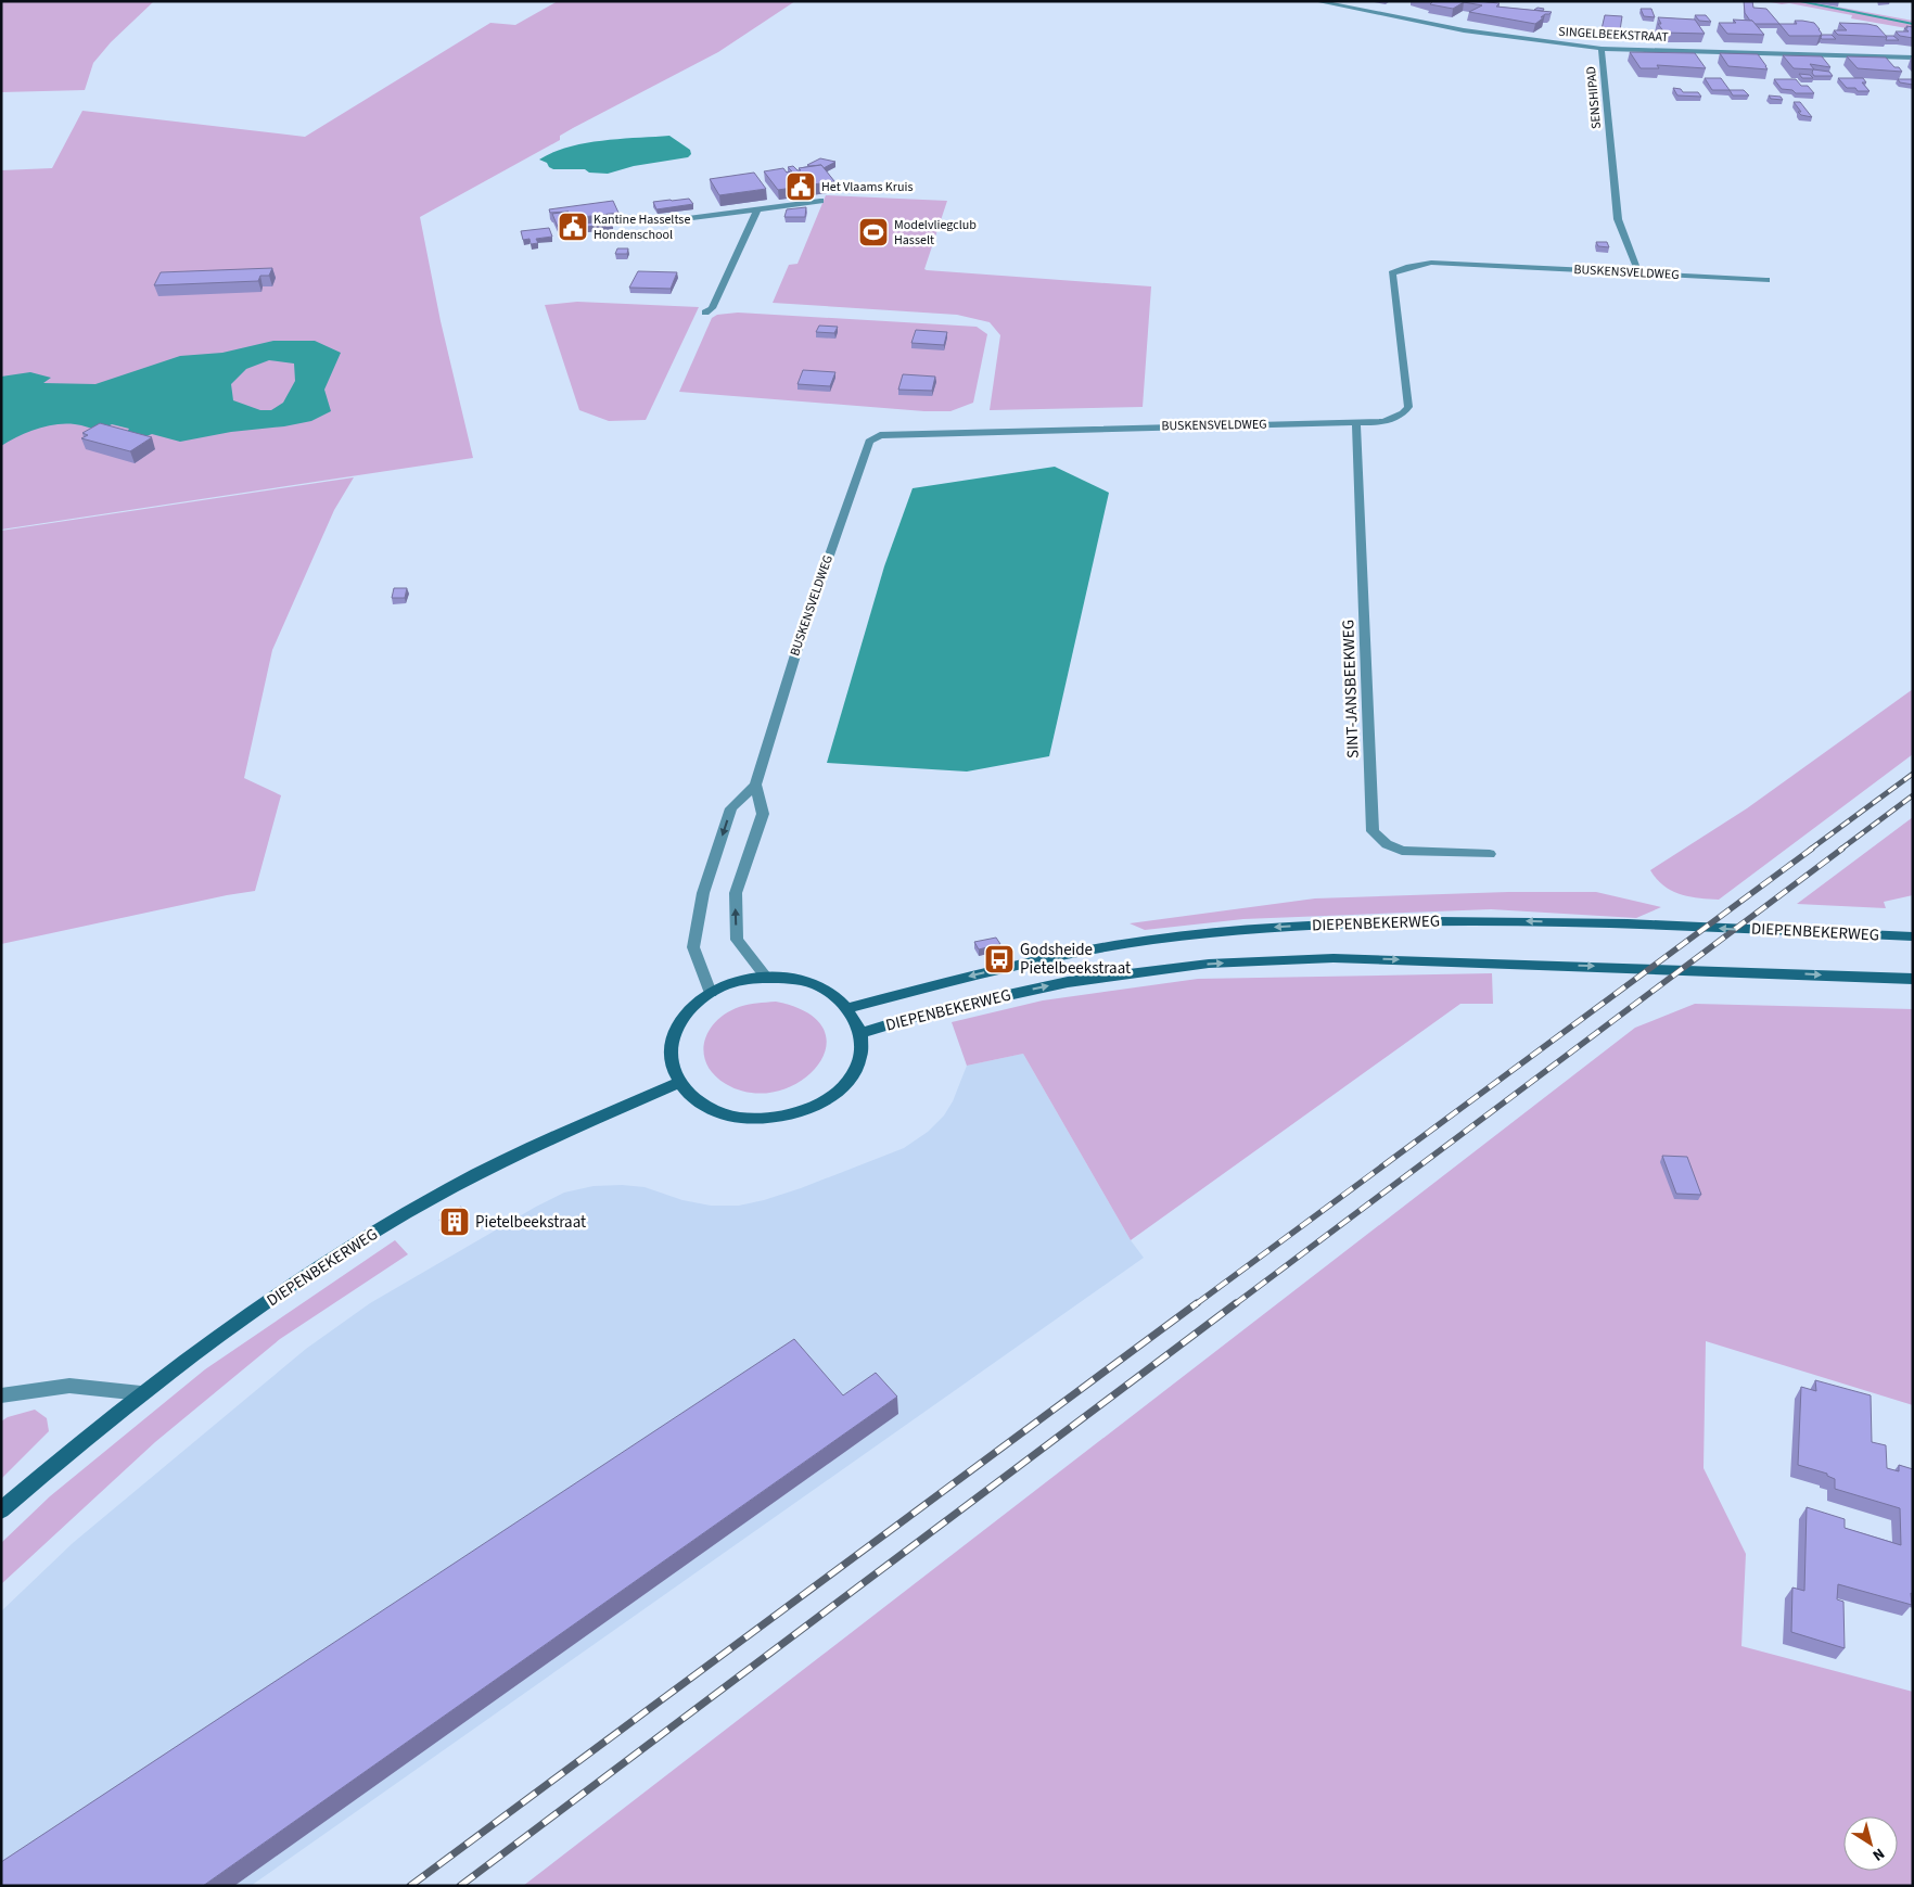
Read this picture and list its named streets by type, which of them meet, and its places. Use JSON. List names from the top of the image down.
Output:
{
  "streets": {
    "main road": ["DIEPENBEKERWEG"],
    "street": [
      "SINGELBEEKSTRAAT",
      "SENSHIPAD",
      "BUSKENSVELDWEG",
      "SINT-JANSBEEKWEG"
    ]
  },
  "crossings": [
    ["SINGELBEEKSTRAAT", "SENSHIPAD"],
    ["SENSHIPAD", "BUSKENSVELDWEG"],
    ["BUSKENSVELDWEG", "SINT-JANSBEEKWEG"],
    ["BUSKENSVELDWEG", "DIEPENBEKERWEG"]
  ],
  "places": {
    "public building": ["Het Vlaams Kruis", "Kantine Hasseltse Hondenschool"],
    "sports": ["Modelvliegclub Hasselt"],
    "bus stop": ["Godsheide Pietelbeekstraat"],
    "building": ["Pietelbeekstraat"]
  },
  "north": "bottom right"
}
